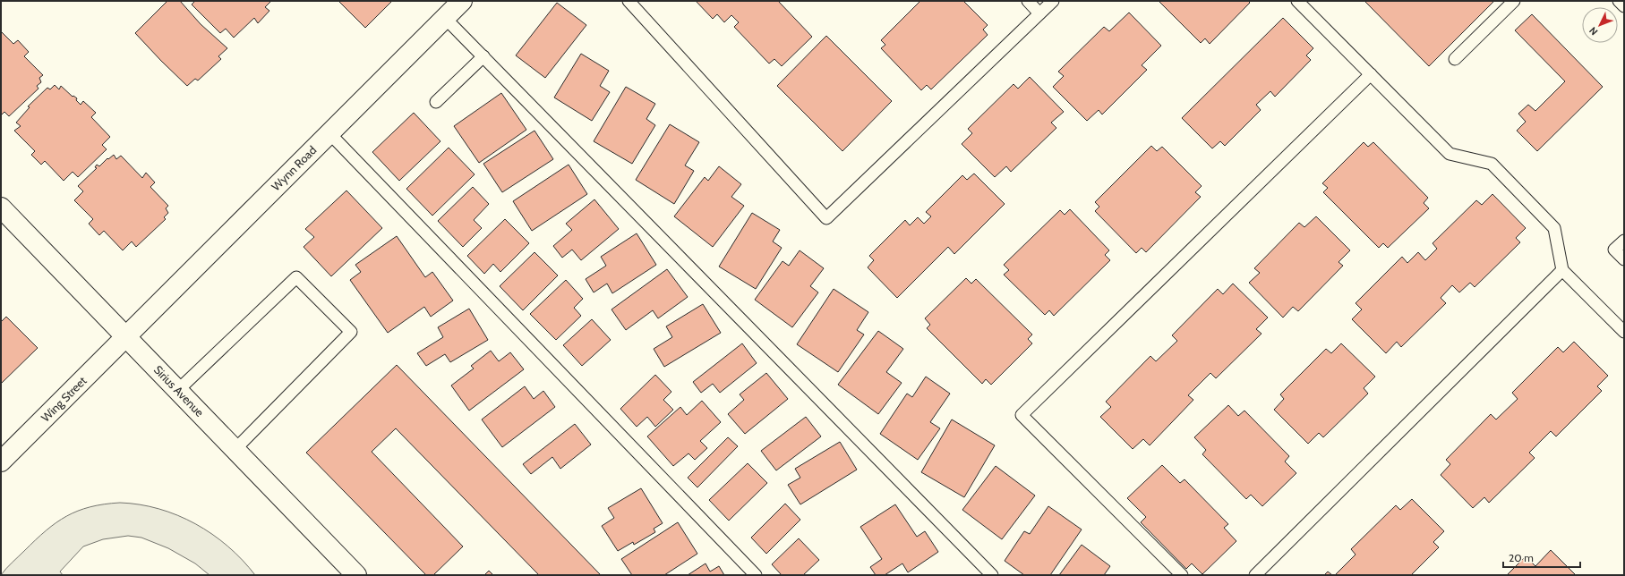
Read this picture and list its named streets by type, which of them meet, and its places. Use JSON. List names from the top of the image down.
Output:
{
  "streets": {
    "street": ["Wynn Road", "Sirius Avenue", "Wing Street"]
  },
  "crossings": [
    ["Wynn Road", "Sirius Avenue"],
    ["Wynn Road", "Wing Street"],
    ["Sirius Avenue", "Wing Street"]
  ],
  "scale_bar": "20 m",
  "north": "bottom left"
}
